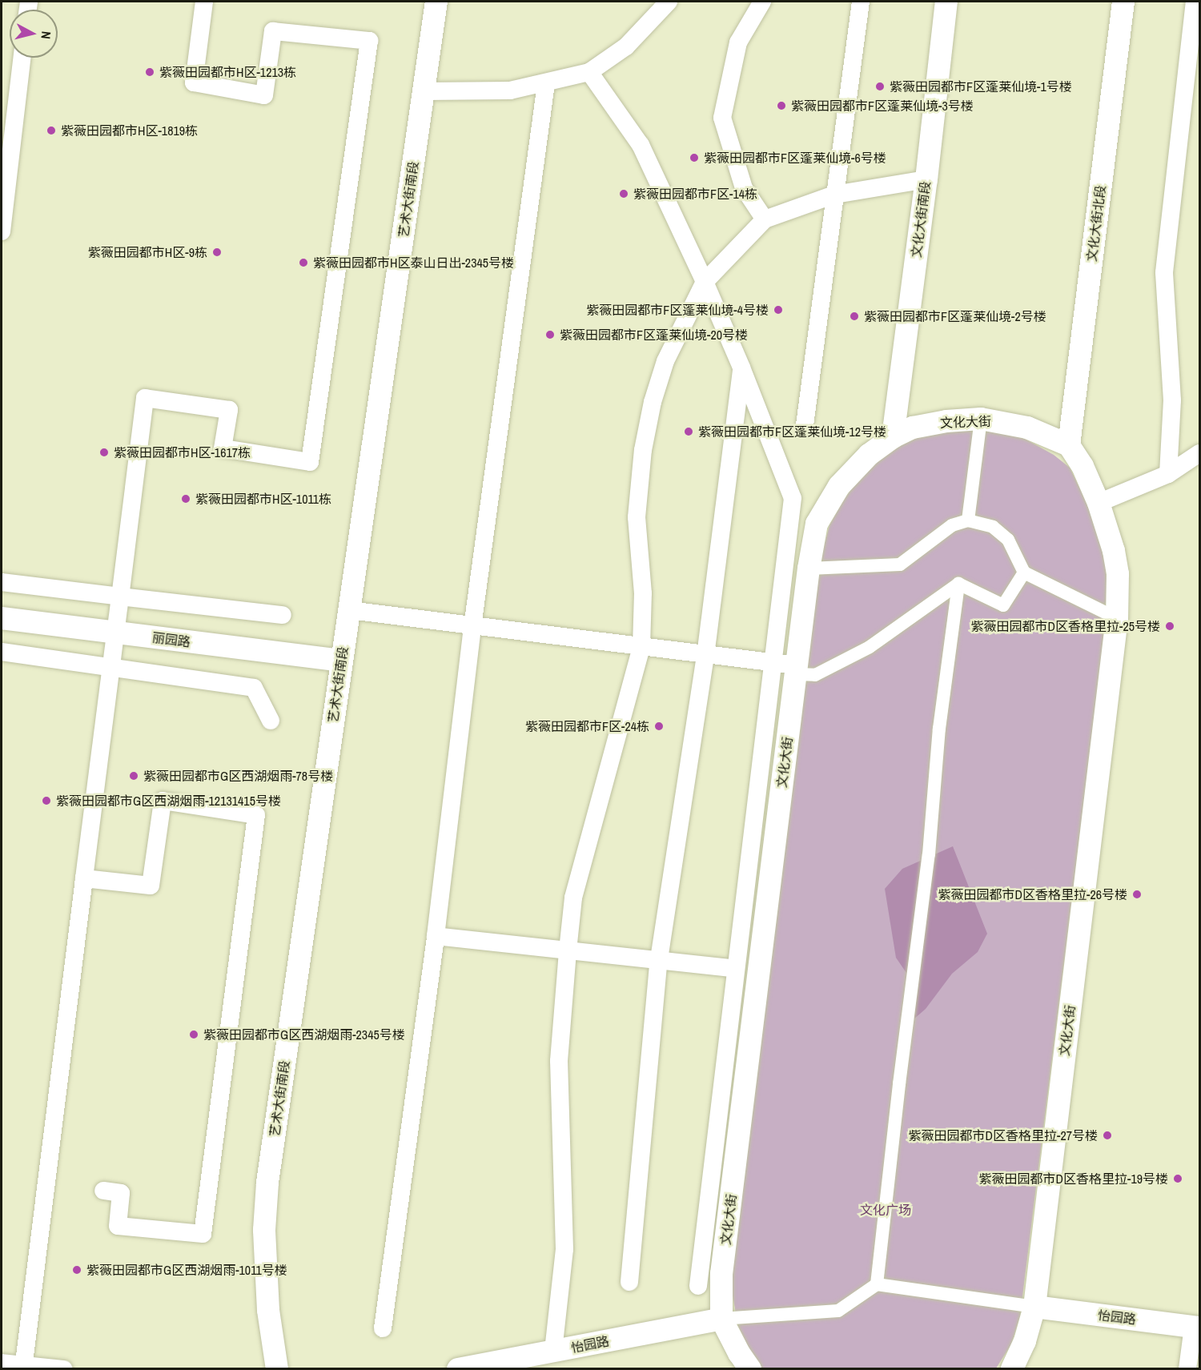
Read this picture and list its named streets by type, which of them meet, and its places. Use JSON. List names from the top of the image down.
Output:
{
  "streets": {
    "street": [
      "艺术大街南段",
      "文化大街南段",
      "文化大街北段",
      "文化大街",
      "丽园路",
      "怡园路"
    ]
  },
  "crossings": [
    ["艺术大街南段", "丽园路"],
    ["文化大街南段", "文化大街"],
    ["文化大街北段", "文化大街"],
    ["文化大街", "怡园路"]
  ],
  "parks": ["文化广场"],
  "places": [
    "紫薇田园都市H区-1213栋",
    "紫薇田园都市F区蓬莱仙境-1号楼",
    "紫薇田园都市F区蓬莱仙境-3号楼",
    "紫薇田园都市H区-1819栋",
    "紫薇田园都市F区蓬莱仙境-6号楼",
    "紫薇田园都市F区-14栋",
    "紫薇田园都市H区-9栋",
    "紫薇田园都市H区泰山日出-2345号楼",
    "紫薇田园都市F区蓬莱仙境-4号楼",
    "紫薇田园都市F区蓬莱仙境-2号楼",
    "紫薇田园都市F区蓬莱仙境-20号楼",
    "紫薇田园都市F区蓬莱仙境-12号楼",
    "紫薇田园都市H区-1617栋",
    "紫薇田园都市H区-1011栋",
    "紫薇田园都市D区香格里拉-25号楼",
    "紫薇田园都市F区-24栋",
    "紫薇田园都市G区西湖烟雨-78号楼",
    "紫薇田园都市G区西湖烟雨-12131415号楼",
    "紫薇田园都市D区香格里拉-26号楼",
    "紫薇田园都市G区西湖烟雨-2345号楼",
    "紫薇田园都市D区香格里拉-27号楼",
    "紫薇田园都市D区香格里拉-19号楼",
    "紫薇田园都市G区西湖烟雨-1011号楼"
  ],
  "north": "right"
}
